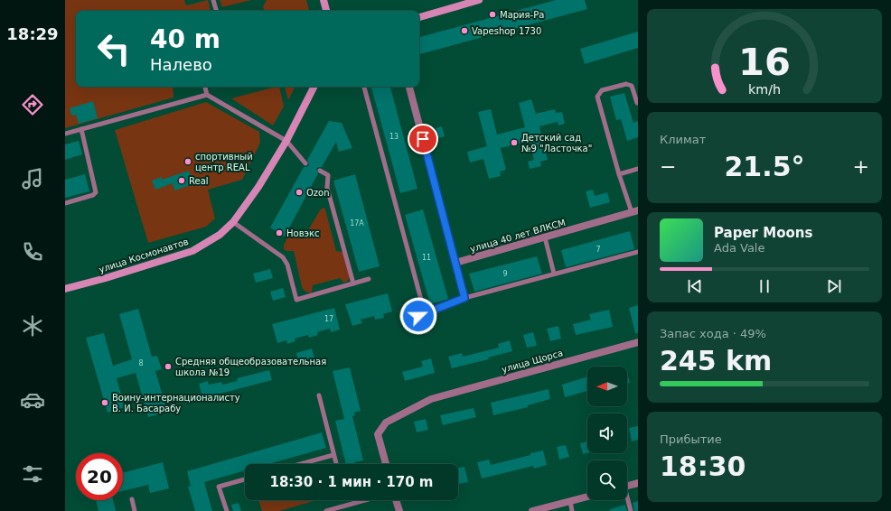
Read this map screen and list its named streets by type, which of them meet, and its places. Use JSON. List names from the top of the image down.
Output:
{
  "streets": {
    "street": ["улица 40 лет ВЛКСМ", "улица Космонавтов", "улица Щорса"]
  },
  "places": [
    "Мария-Ра",
    "Vapeshop 1730",
    "Детский сад №9 \"Ласточка\"",
    "спортивный центр REAL",
    "Real",
    "Ozon",
    "Новэкс",
    "Средняя общеобразовательная школа №19",
    "Воину-интернационалисту В. И. Басарабу"
  ],
  "house_numbers": [
    "13",
    "17А",
    "7",
    "11",
    "9",
    "17",
    "8"
  ],
  "north": "left",
  "page": {
    "tabs": "18:29",
    "turn": ["40 m", "Налево"],
    "tile": [
      "Климат",
      ["Запас хода · 49%", "245 km"],
      ["Прибытие", "18:30"]
    ],
    "heat": ["−", "21.5°", "+"],
    "song": ["Paper Moons", "Ada Vale"],
    "limit": "20",
    "trip": "18:30 · 1 мин · 170 m",
    "gauge": ["16", "km/h"]
  }
}
